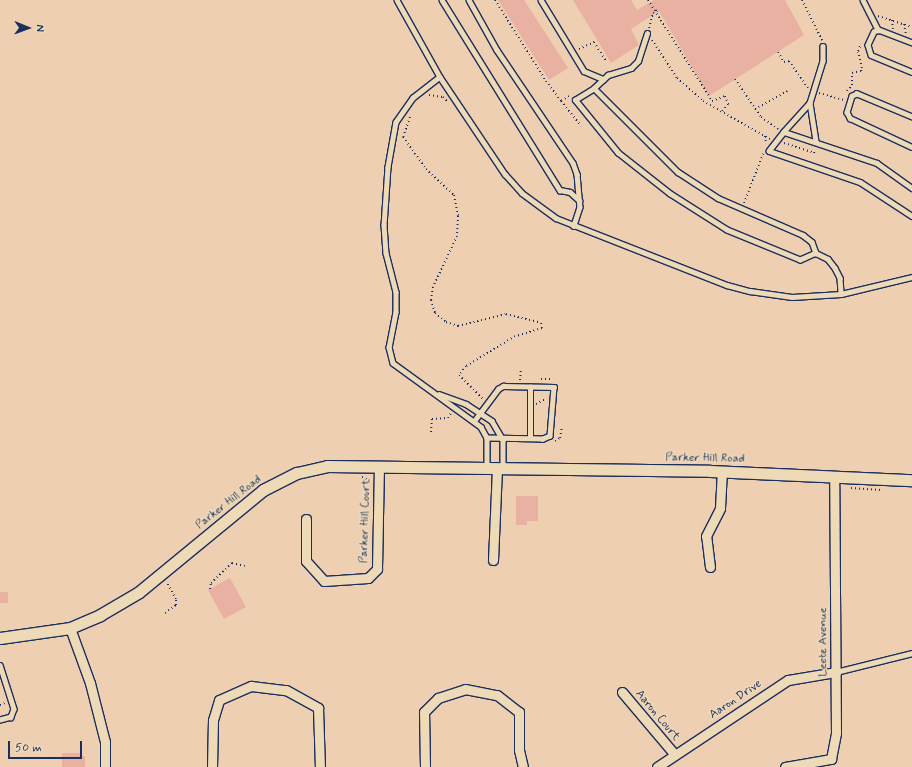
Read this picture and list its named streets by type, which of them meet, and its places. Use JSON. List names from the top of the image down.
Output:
{
  "streets": {
    "street": [
      "Parker Hill Road",
      "Parker Hill Court",
      "Leete Avenue",
      "Aaron Drive",
      "Aaron Court"
    ]
  },
  "crossings": [
    ["Parker Hill Road", "Parker Hill Court"],
    ["Parker Hill Road", "Leete Avenue"],
    ["Leete Avenue", "Aaron Drive"],
    ["Aaron Drive", "Aaron Court"]
  ],
  "scale_bar": "50 m",
  "north": "right"
}
